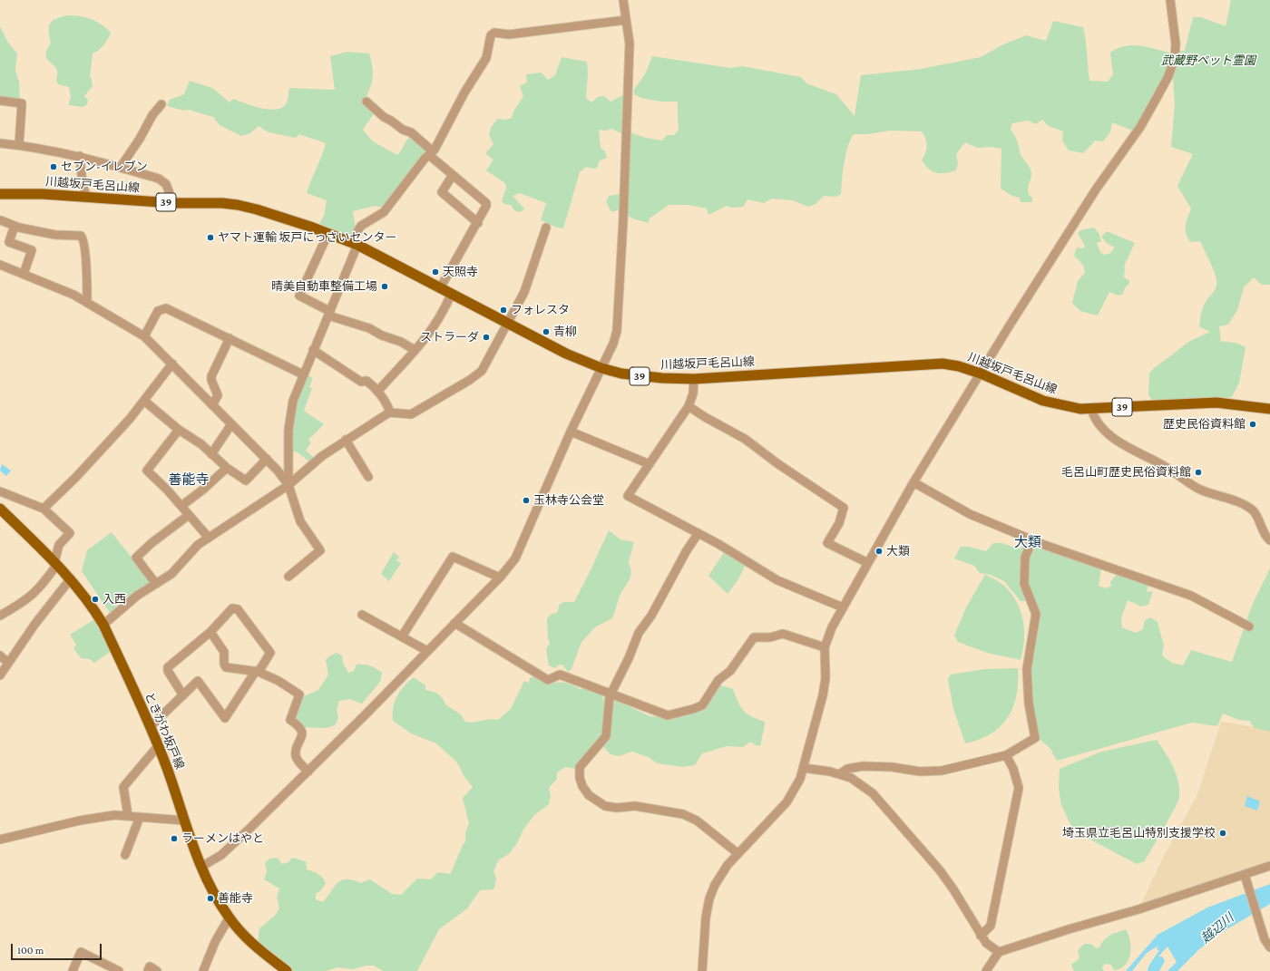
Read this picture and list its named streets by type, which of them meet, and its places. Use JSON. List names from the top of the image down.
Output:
{
  "streets": {
    "main road": ["川越坂戸毛呂山線", "39", "ときがわ坂戸線"]
  },
  "districts": ["善能寺", "大類"],
  "water": ["越辺川"],
  "parks": ["武蔵野ペット霊園"],
  "places": [
    "セブン-イレブン",
    "ヤマト運輸 坂戸にっさいセンター",
    "天照寺",
    "晴美自動車整備工場",
    "フォレスタ",
    "青柳",
    "ストラーダ",
    "歴史民俗資料館",
    "毛呂山町歴史民俗資料館",
    "玉林寺公会堂",
    "大類",
    "入西",
    "埼玉県立毛呂山特別支援学校",
    "ラーメンはやと",
    "善能寺"
  ],
  "scale_bar": "100 m"
}
